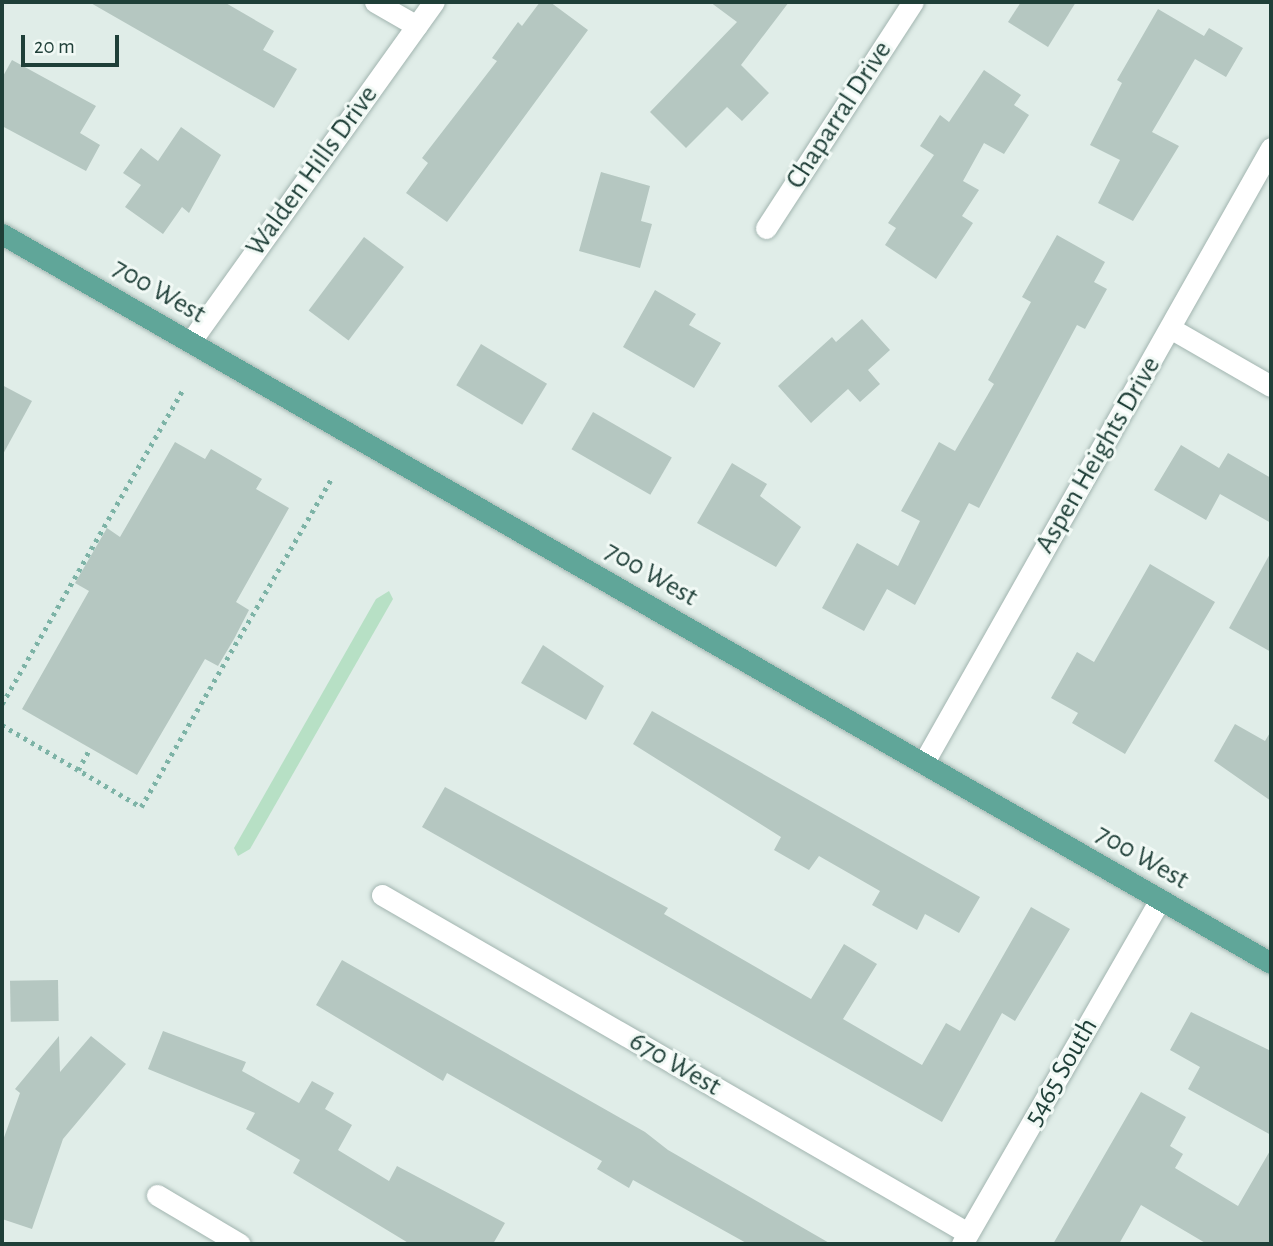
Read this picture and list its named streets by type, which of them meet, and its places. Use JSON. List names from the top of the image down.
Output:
{
  "streets": {
    "main road": ["700 West"],
    "street": [
      "Chaparral Drive",
      "Walden Hills Drive",
      "Aspen Heights Drive",
      "670 West",
      "5465 South"
    ]
  },
  "crossings": [
    ["Walden Hills Drive", "700 West"],
    ["700 West", "Aspen Heights Drive"],
    ["700 West", "5465 South"],
    ["670 West", "5465 South"]
  ],
  "scale_bar": "20 m"
}
